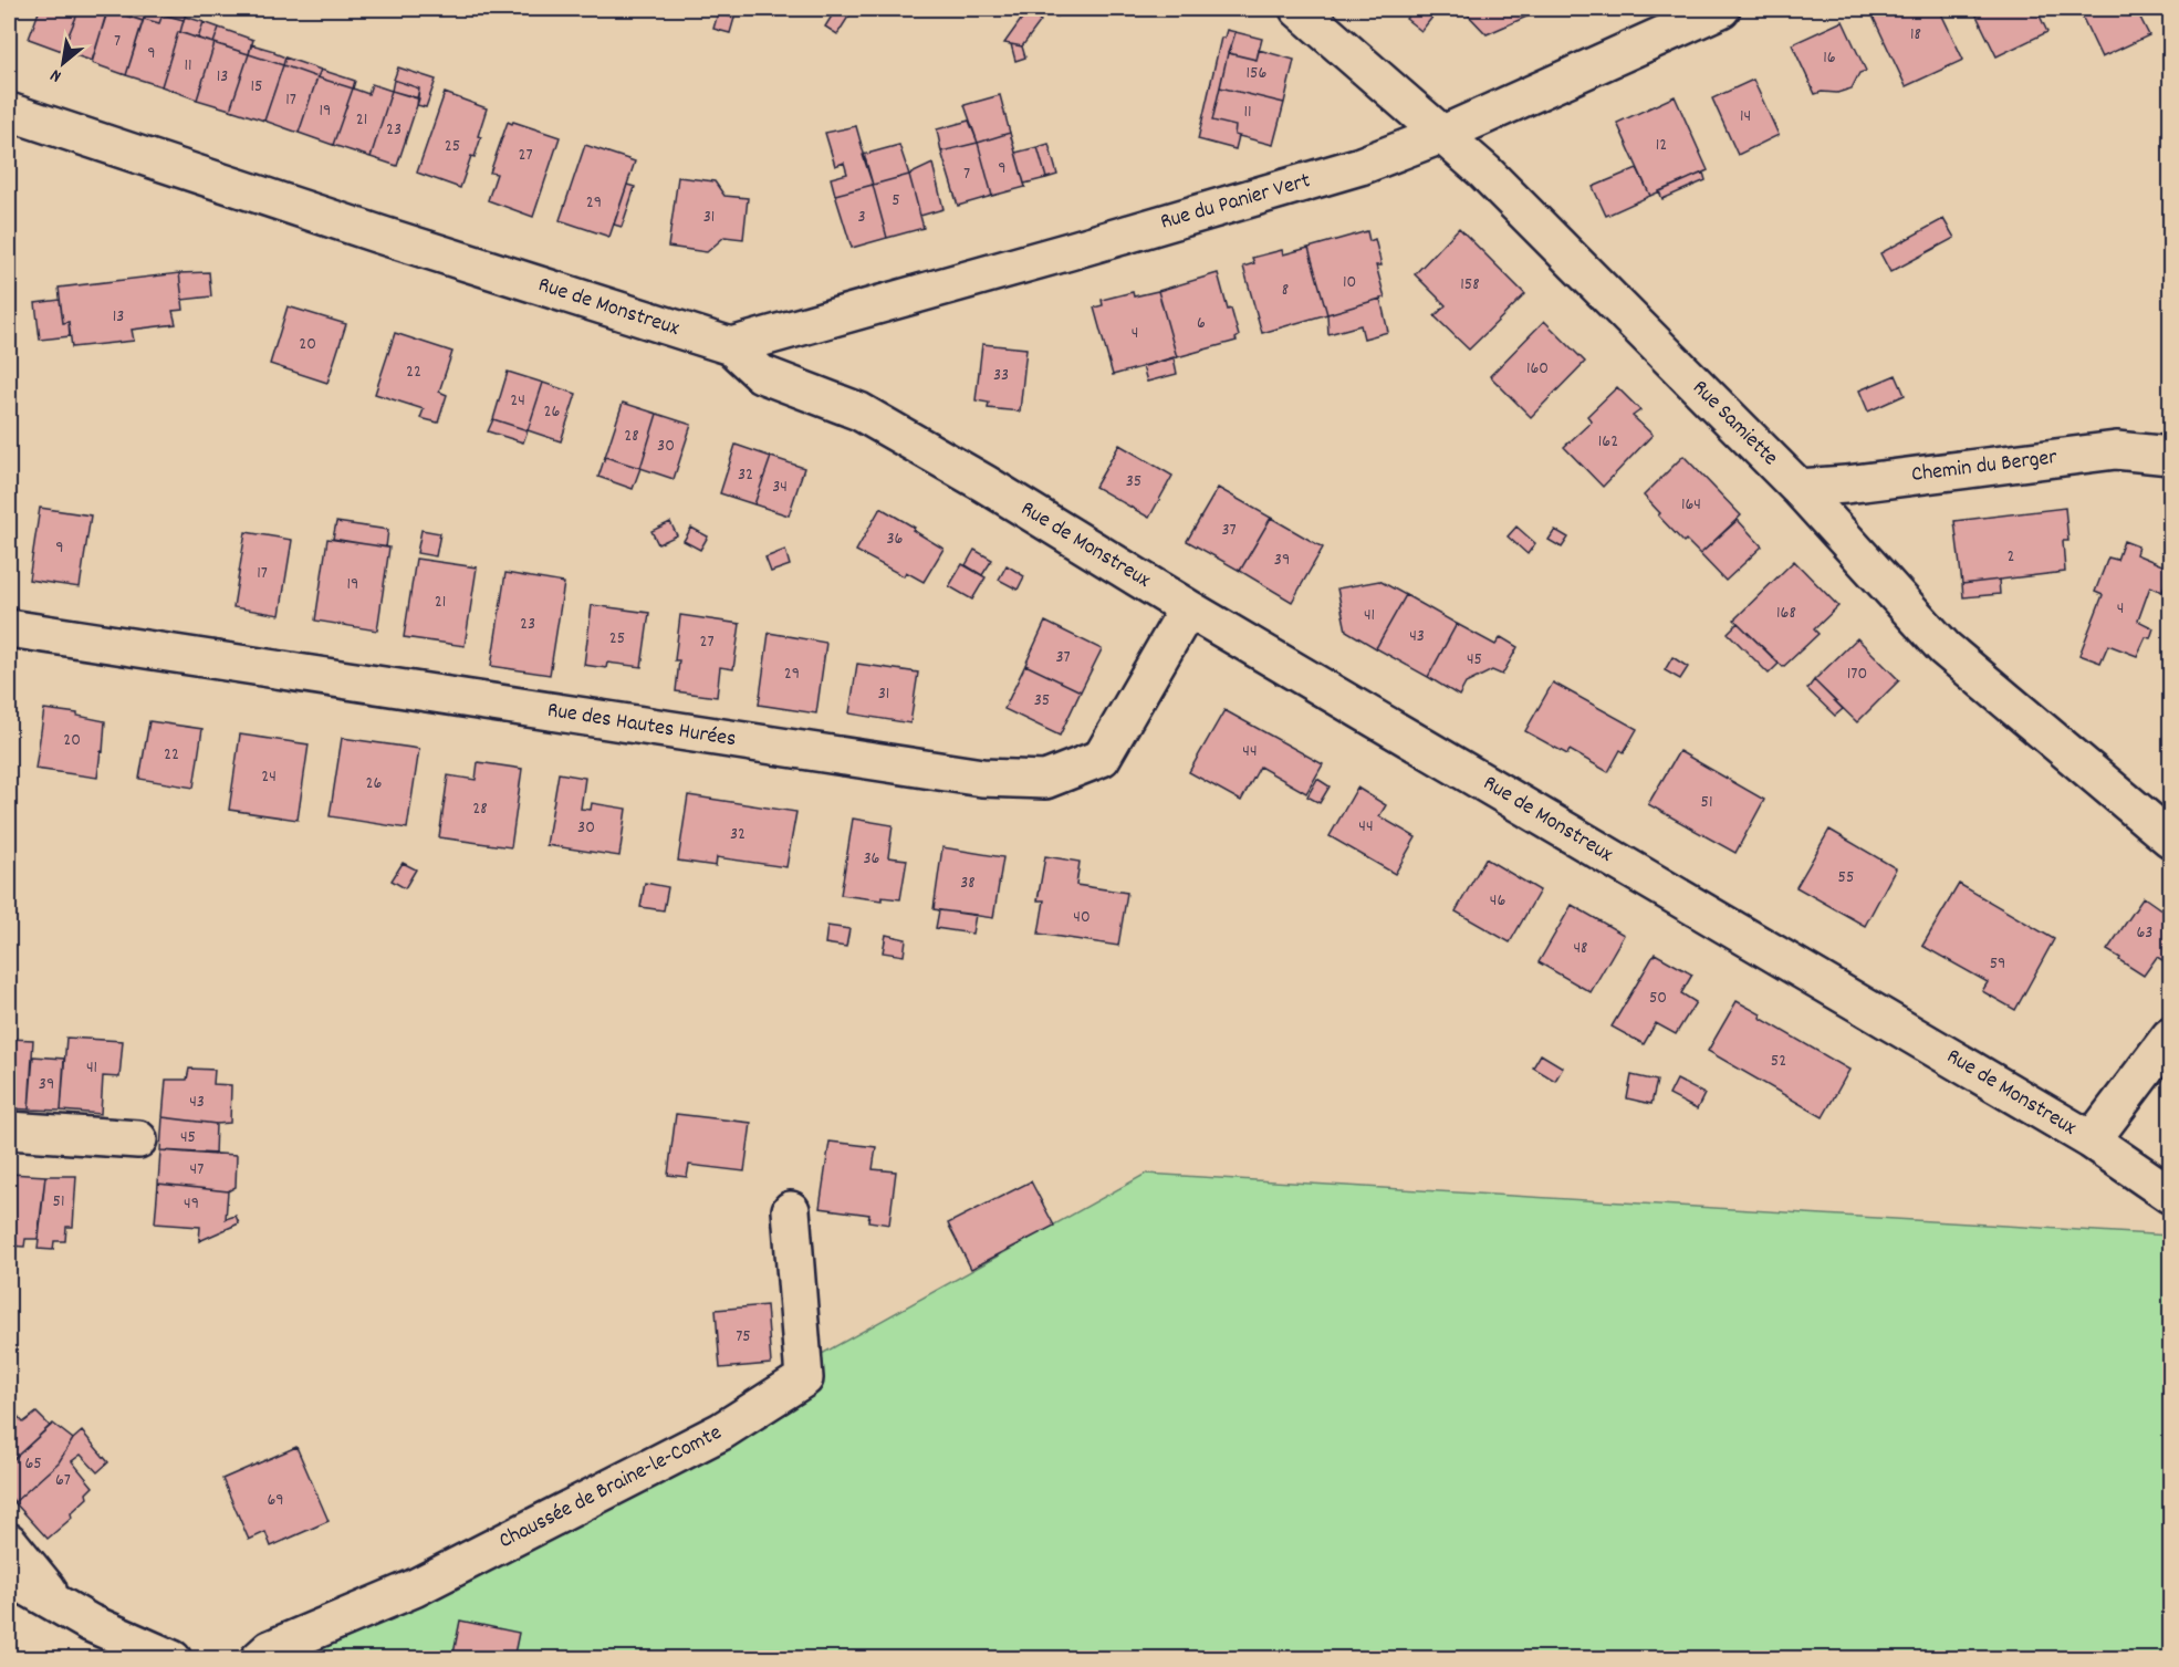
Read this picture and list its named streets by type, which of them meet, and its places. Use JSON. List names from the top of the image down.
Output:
{
  "streets": {
    "street": [
      "Rue du Panier Vert",
      "Rue de Monstreux",
      "Rue Samiette",
      "Chemin du Berger",
      "Rue des Hautes Hurées",
      "Chaussée de Braine-le-Comte"
    ]
  },
  "crossings": [
    ["Rue du Panier Vert", "Rue de Monstreux"],
    ["Rue du Panier Vert", "Rue Samiette"],
    ["Rue de Monstreux", "Rue des Hautes Hurées"],
    ["Rue Samiette", "Chemin du Berger"]
  ],
  "house_numbers": [
    "18",
    "7",
    "9",
    "16",
    "11",
    "156",
    "13",
    "15",
    "17",
    "19",
    "11",
    "14",
    "21",
    "23",
    "12",
    "25",
    "27",
    "9",
    "7",
    "5",
    "29",
    "31",
    "3",
    "10",
    "158",
    "8",
    "13",
    "6",
    "4",
    "20",
    "160",
    "22",
    "33",
    "24",
    "26",
    "28",
    "162",
    "30",
    "32",
    "35",
    "34",
    "164",
    "37",
    "36",
    "9",
    "2",
    "39",
    "17",
    "19",
    "21",
    "4",
    "168",
    "41",
    "23",
    "43",
    "25",
    "27",
    "37",
    "45",
    "29",
    "170",
    "31",
    "35",
    "20",
    "44",
    "22",
    "24",
    "26",
    "51",
    "28",
    "44",
    "30",
    "32",
    "36",
    "55",
    "38",
    "46",
    "40",
    "63",
    "48",
    "59",
    "50",
    "52",
    "41",
    "39",
    "43",
    "45",
    "47",
    "51",
    "49",
    "75",
    "65",
    "67",
    "69"
  ],
  "north": "bottom left"
}
